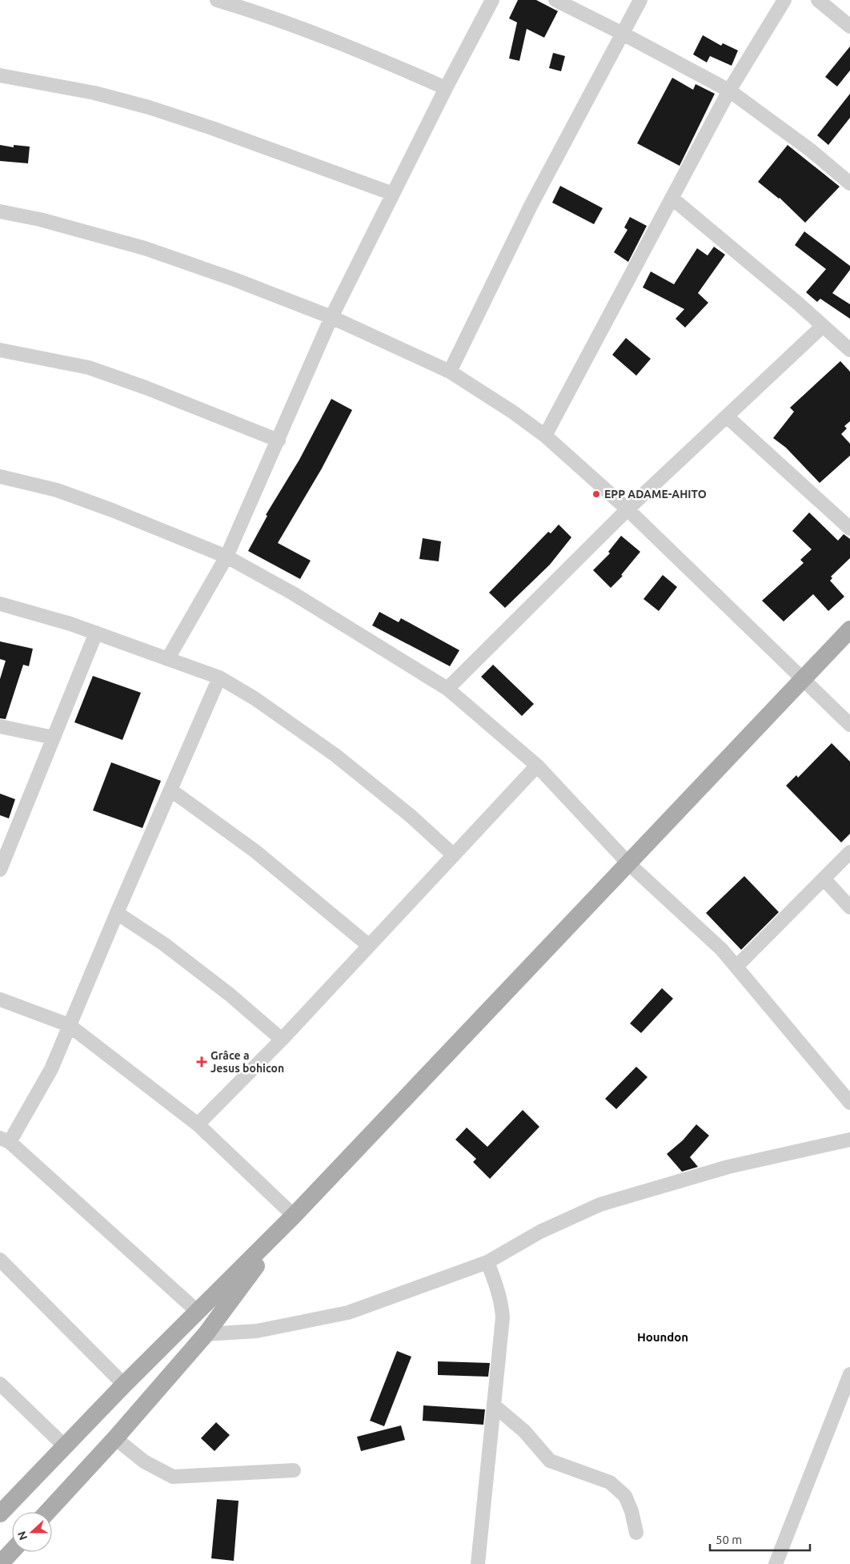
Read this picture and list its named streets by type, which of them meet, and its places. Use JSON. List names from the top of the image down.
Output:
{
  "districts": ["Houndon"],
  "places": {
    "other": ["EPP ADAME-AHITO"],
    "health": ["Grâce a Jesus bohicon"]
  },
  "scale_bar": "50 m",
  "north": "left"
}
